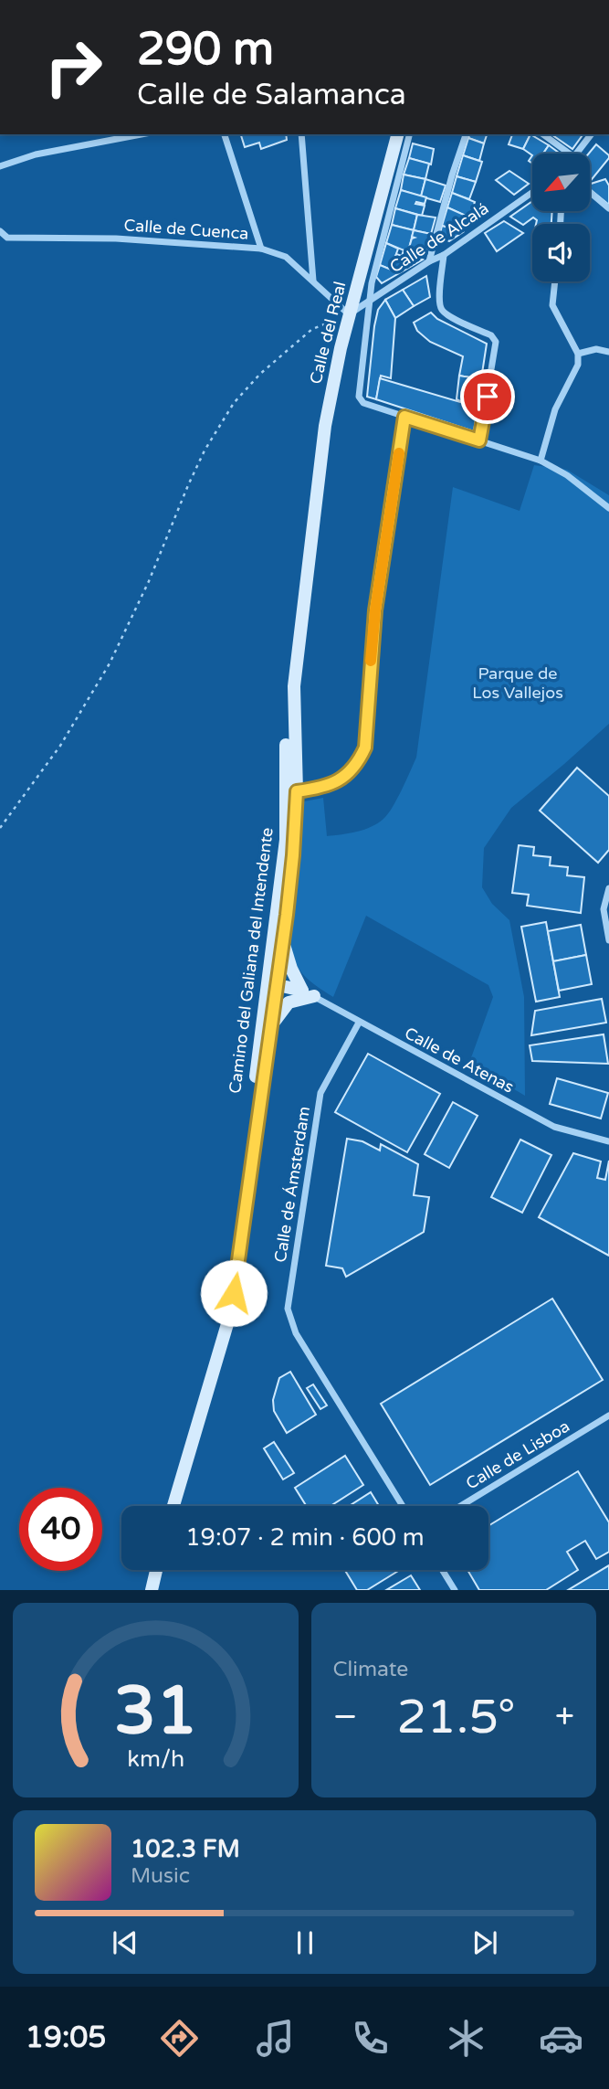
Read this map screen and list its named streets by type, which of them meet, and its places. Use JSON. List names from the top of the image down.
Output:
{
  "streets": {
    "street": [
      "Calle de Cuenca",
      "Calle de Alcalá",
      "Calle del Real",
      "Camino del Galiana del Intendente",
      "Calle de Atenas",
      "Calle de Ámsterdam",
      "Calle de Lisboa"
    ]
  },
  "crossings": [
    ["Calle de Cuenca", "Calle de Alcalá"],
    ["Calle de Cuenca", "Calle del Real"],
    ["Calle de Alcalá", "Calle del Real"],
    ["Calle del Real", "Camino del Galiana del Intendente"],
    ["Calle de Atenas", "Calle de Ámsterdam"]
  ],
  "parks": ["Parque de Los Vallejos"],
  "north": "bottom left",
  "page": {
    "turn": ["290 m", "Calle de Salamanca"],
    "limit": "40",
    "trip": "19:07 · 2 min · 600 m",
    "tile": "Climate",
    "heat": ["−", "21.5°", "+"],
    "song": ["102.3 FM", "Music"],
    "tabs": "19:05",
    "gauge": ["31", "km/h"]
  }
}
